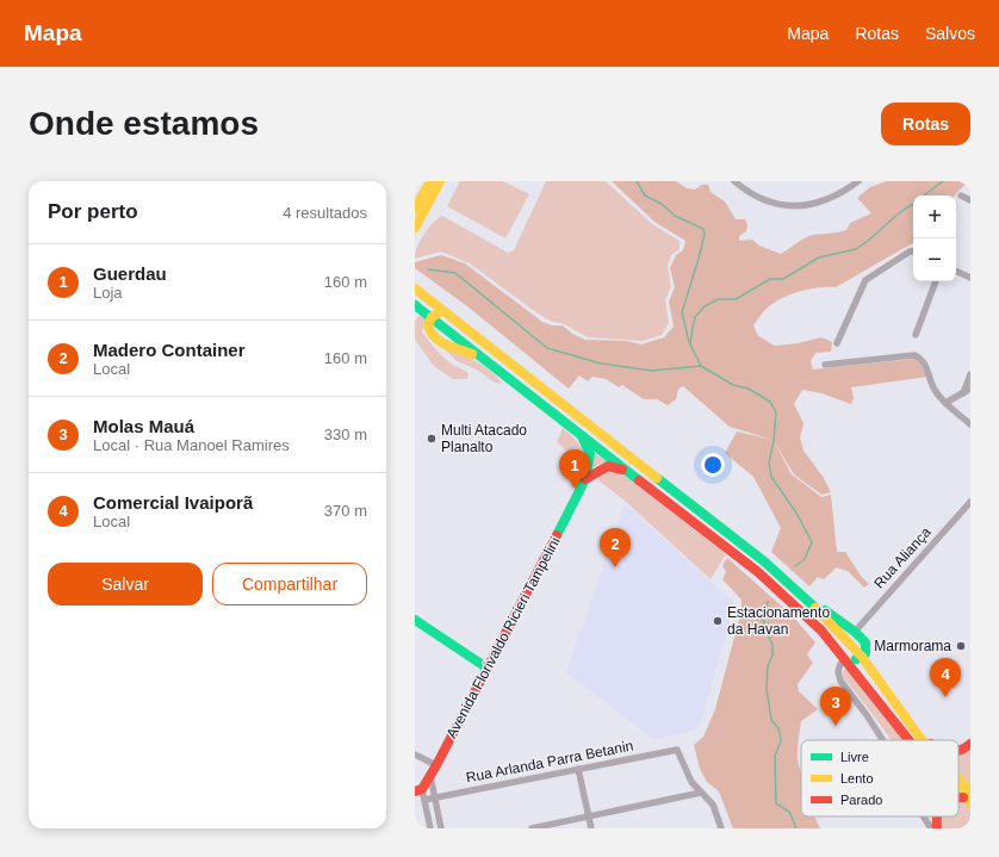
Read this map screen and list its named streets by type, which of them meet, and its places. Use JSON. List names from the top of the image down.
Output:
{
  "streets": {
    "main road": ["Avenida Florivaldo Ricieri Tampelini"],
    "street": ["Rua Aliança", "Rua Arlanda Parra Betanin"]
  },
  "places": ["Multi Atacado Planalto", "Estacionamento da Havan", "Marmorama"],
  "legend": ["Livre", "Lento", "Parado"],
  "page": {
    "header": "Mapa",
    "nav": ["Mapa", "Rotas", "Salvos"],
    "buttons": [
      "Rotas",
      ["Salvar", "Compartilhar"]
    ],
    "title": "Onde estamos",
    "heading": ["Por perto", "4 resultados"],
    "map_buttons": ["+", "−"],
    "list": [
      {
        "mark": "1",
        "name": "Guerdau",
        "note": "Loja",
        "value": "160 m"
      },
      {
        "mark": "2",
        "name": "Madero Container",
        "note": "Local",
        "value": "160 m"
      },
      {
        "mark": "3",
        "name": "Molas Mauá",
        "note": "Local · Rua Manoel Ramires",
        "value": "330 m"
      },
      {
        "mark": "4",
        "name": "Comercial Ivaiporã",
        "note": "Local",
        "value": "370 m"
      }
    ],
    "pins": [
      "1",
      "2",
      "4",
      "3"
    ]
  }
}
